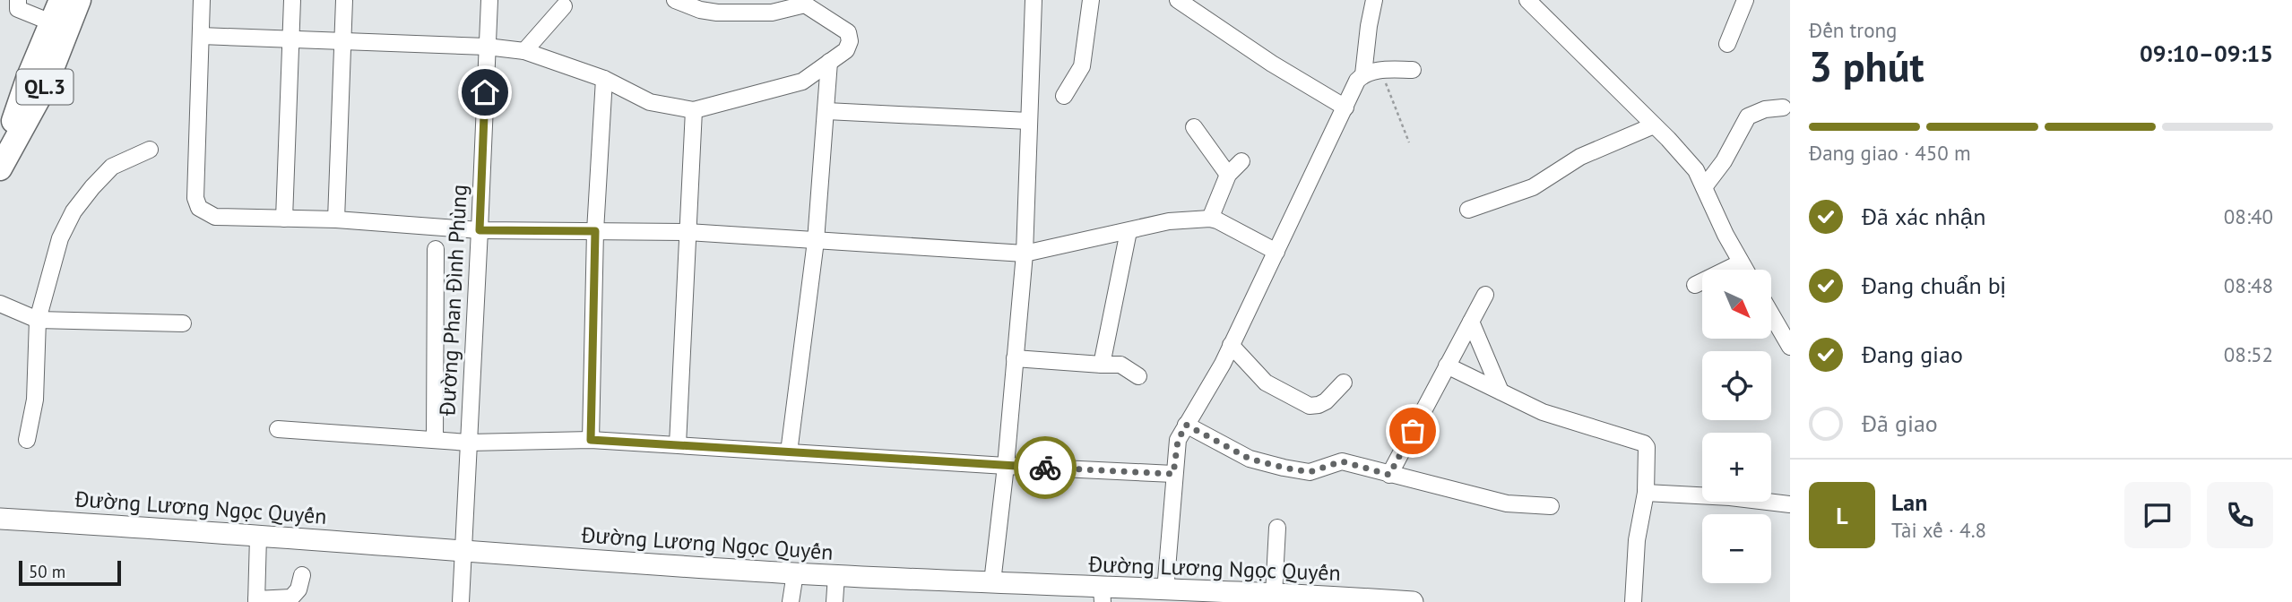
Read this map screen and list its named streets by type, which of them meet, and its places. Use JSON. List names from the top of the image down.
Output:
{
  "streets": {
    "highway": ["QL.3"],
    "main road": ["Đường Lương Ngọc Quyến"],
    "street": ["Đường Phan Đình Phùng"]
  },
  "crossings": [
    ["Đường Phan Đình Phùng", "Đường Lương Ngọc Quyến"]
  ],
  "scale_bar": "50 m",
  "north": "bottom right",
  "page": {
    "heading": ["3 phút", "Đến trong", "09:10–09:15"],
    "panel": ["Lan", "Tài xế · 4.8"],
    "bar": "Đang giao · 450 m",
    "list": [
      ["Đã xác nhận", "08:40"],
      ["Đang chuẩn bị", "08:48"],
      ["Đang giao", "08:52"],
      "Đã giao"
    ],
    "map_buttons": ["+", "−"],
    "round": "L",
    "scale": "50 m"
  }
}
